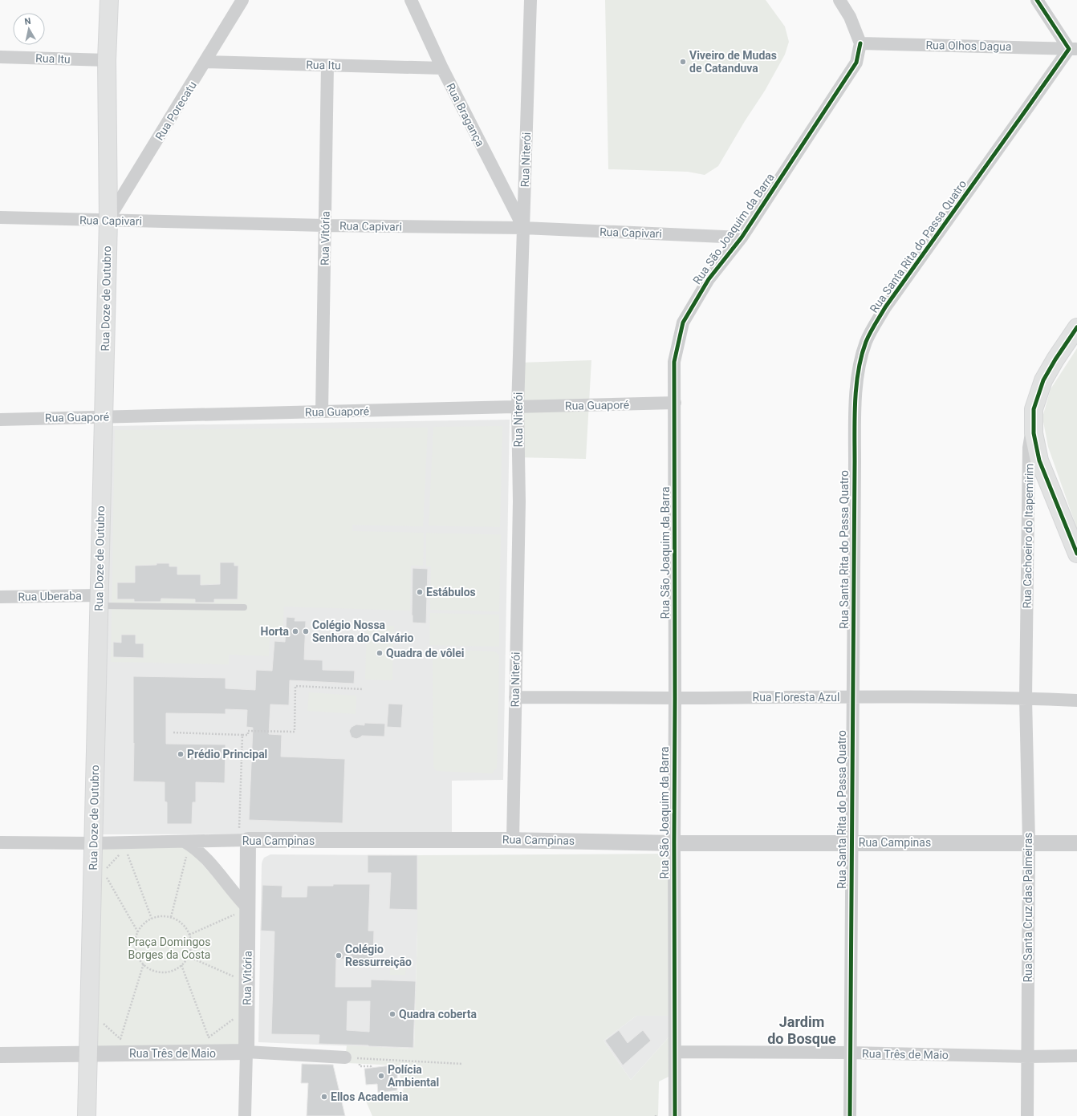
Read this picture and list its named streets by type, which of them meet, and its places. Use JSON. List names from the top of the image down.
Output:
{
  "streets": {
    "main road": ["Rua Doze de Outubro", "Rua Cachoeiro do Itapemirim"],
    "street": [
      "Rua Olhos Dagua",
      "Rua Itu",
      "Rua Porecatu",
      "Rua Bragança",
      "Rua Niterói",
      "Rua Capivari",
      "Rua São Joaquim da Barra",
      "Rua Vitória",
      "Rua Santa Rita do Passa Quatro",
      "Rua Guaporé",
      "Rua Uberaba",
      "Rua Floresta Azul",
      "Rua Campinas",
      "Rua Santa Cruz das Palmeiras",
      "Rua Três de Maio"
    ]
  },
  "crossings": [
    ["Rua Olhos Dagua", "Rua São Joaquim da Barra"],
    ["Rua Olhos Dagua", "Rua Santa Rita do Passa Quatro"],
    ["Rua Itu", "Rua Porecatu"],
    ["Rua Itu", "Rua Bragança"],
    ["Rua Itu", "Rua Vitória"],
    ["Rua Itu", "Rua Doze de Outubro"],
    ["Rua Porecatu", "Rua Capivari"],
    ["Rua Porecatu", "Rua Doze de Outubro"],
    ["Rua Bragança", "Rua Niterói"],
    ["Rua Bragança", "Rua Capivari"],
    ["Rua Niterói", "Rua Capivari"],
    ["Rua Niterói", "Rua Guaporé"],
    ["Rua Niterói", "Rua Floresta Azul"],
    ["Rua Niterói", "Rua Campinas"],
    ["Rua Capivari", "Rua São Joaquim da Barra"],
    ["Rua Capivari", "Rua Vitória"],
    ["Rua Capivari", "Rua Doze de Outubro"],
    ["Rua São Joaquim da Barra", "Rua Guaporé"],
    ["Rua São Joaquim da Barra", "Rua Floresta Azul"],
    ["Rua São Joaquim da Barra", "Rua Campinas"],
    ["Rua São Joaquim da Barra", "Rua Três de Maio"],
    ["Rua Vitória", "Rua Guaporé"],
    ["Rua Vitória", "Rua Campinas"],
    ["Rua Vitória", "Rua Três de Maio"],
    ["Rua Santa Rita do Passa Quatro", "Rua Floresta Azul"],
    ["Rua Santa Rita do Passa Quatro", "Rua Campinas"],
    ["Rua Santa Rita do Passa Quatro", "Rua Três de Maio"],
    ["Rua Doze de Outubro", "Rua Guaporé"],
    ["Rua Doze de Outubro", "Rua Uberaba"],
    ["Rua Doze de Outubro", "Rua Campinas"],
    ["Rua Doze de Outubro", "Rua Três de Maio"],
    ["Rua Cachoeiro do Itapemirim", "Rua Floresta Azul"],
    ["Rua Cachoeiro do Itapemirim", "Rua Santa Cruz das Palmeiras"],
    ["Rua Floresta Azul", "Rua Santa Cruz das Palmeiras"],
    ["Rua Campinas", "Rua Santa Cruz das Palmeiras"],
    ["Rua Santa Cruz das Palmeiras", "Rua Três de Maio"]
  ],
  "districts": ["Jardim do Bosque"],
  "parks": ["Praça Domingos Borges da Costa"],
  "places": [
    "Viveiro de Mudas de Catanduva",
    "Estábulos",
    "Horta",
    "Colégio Nossa Senhora do Calvário",
    "Quadra de vôlei",
    "Prédio Principal",
    "Colégio Ressurreição",
    "Quadra coberta",
    "Polícia Ambiental",
    "Ellos Academia"
  ],
  "north": "top"
}
